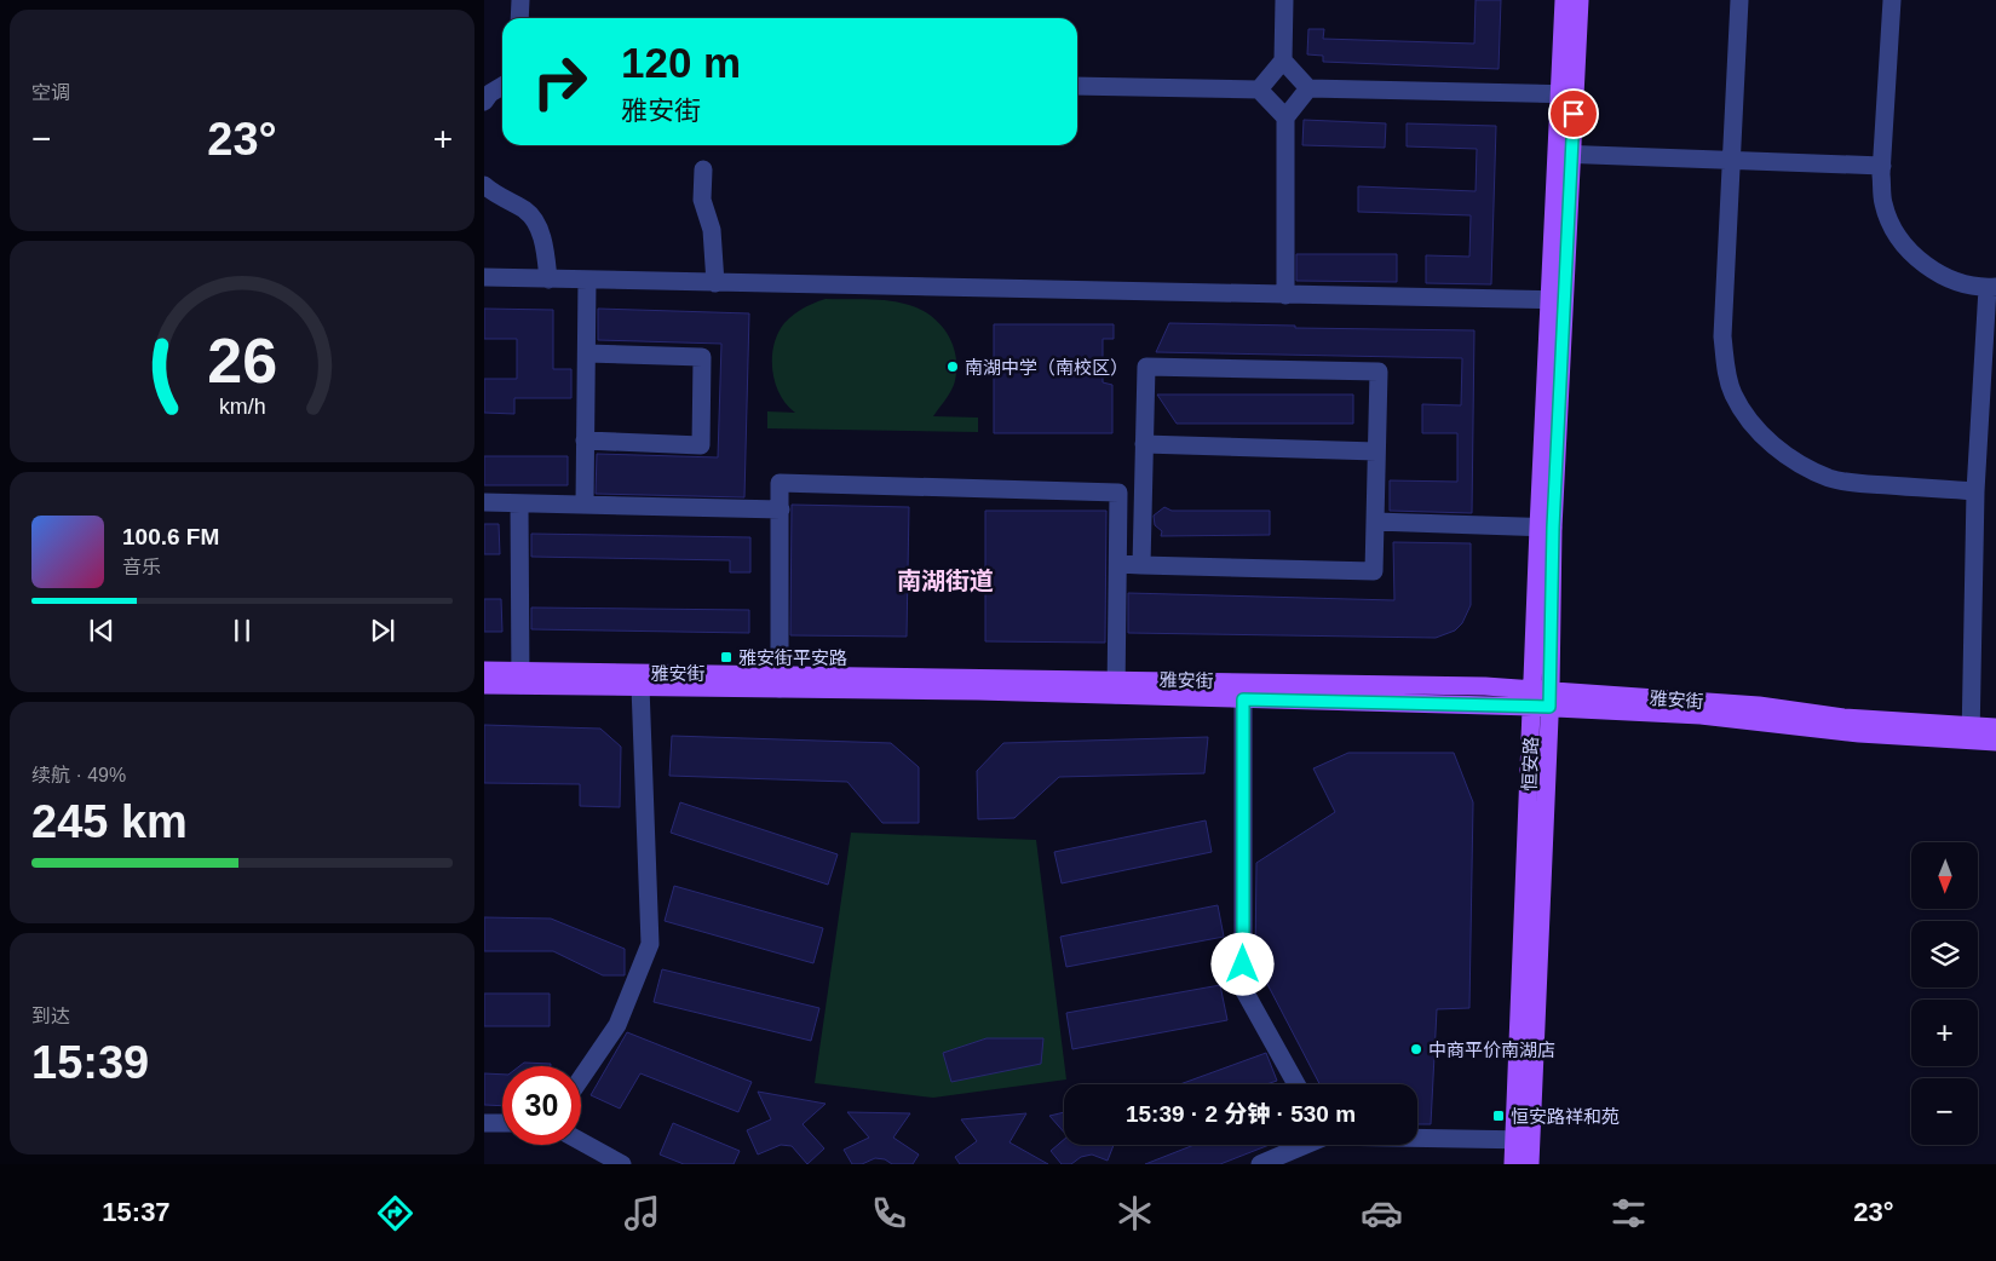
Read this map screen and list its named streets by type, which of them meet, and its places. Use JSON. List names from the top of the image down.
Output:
{
  "streets": {
    "main road": ["雅安街", "恒安路"]
  },
  "crossings": [
    ["雅安街", "恒安路"]
  ],
  "districts": ["南湖街道"],
  "places": {
    "other": ["南湖中学（南校区）", "中商平价南湖店"],
    "transit": ["雅安街平安路", "恒安路祥和苑"]
  },
  "north": "bottom",
  "page": {
    "tile": [
      "空调",
      ["续航 · 49%", "245 km"],
      ["到达", "15:39"]
    ],
    "turn": ["120 m", "雅安街"],
    "heat": ["−", "23°", "+"],
    "song": ["100.6 FM", "音乐"],
    "map_buttons": ["+", "−"],
    "limit": "30",
    "trip": "15:39 · 2 分钟 · 530 m",
    "tabs": ["15:37", "23°"],
    "gauge": ["26", "km/h"]
  }
}
